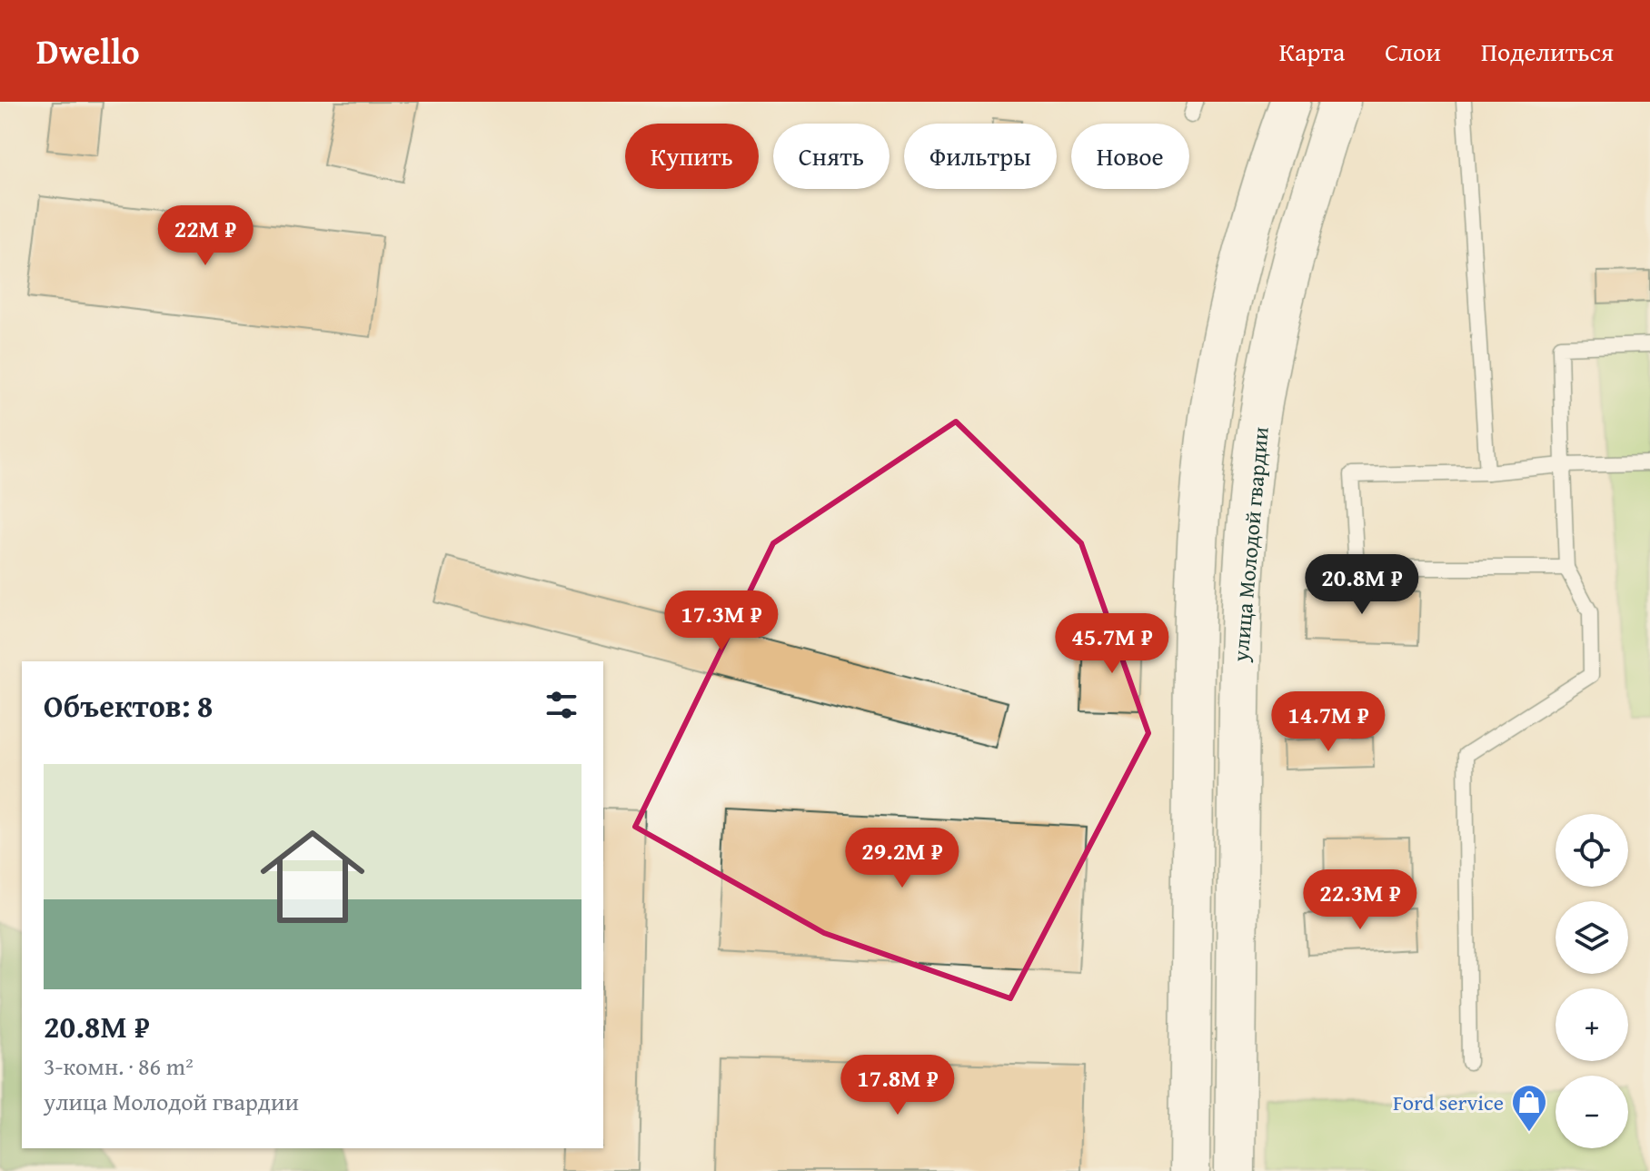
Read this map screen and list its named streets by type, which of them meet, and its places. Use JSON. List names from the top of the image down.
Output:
{
  "streets": {
    "main road": ["улица Молодой гвардии"]
  },
  "places": {
    "shop": ["Ford service"]
  },
  "page": {
    "header": "Dwello",
    "nav": ["Карта", "Слои", "Поделиться"],
    "chip": [
      "Купить",
      "Снять",
      "Фильтры",
      "Новое"
    ],
    "price": [
      "22M ₽",
      "20.8M ₽",
      "17.3M ₽",
      "45.7M ₽",
      "14.7M ₽",
      "29.2M ₽",
      "22.3M ₽",
      "17.8M ₽"
    ],
    "heading": "Объектов: 8",
    "list": [
      {
        "name": "20.8M ₽",
        "note": "3-комн. · 86 m² · улица Молодой гвардии"
      }
    ],
    "map_buttons": ["+", "−"]
  }
}
